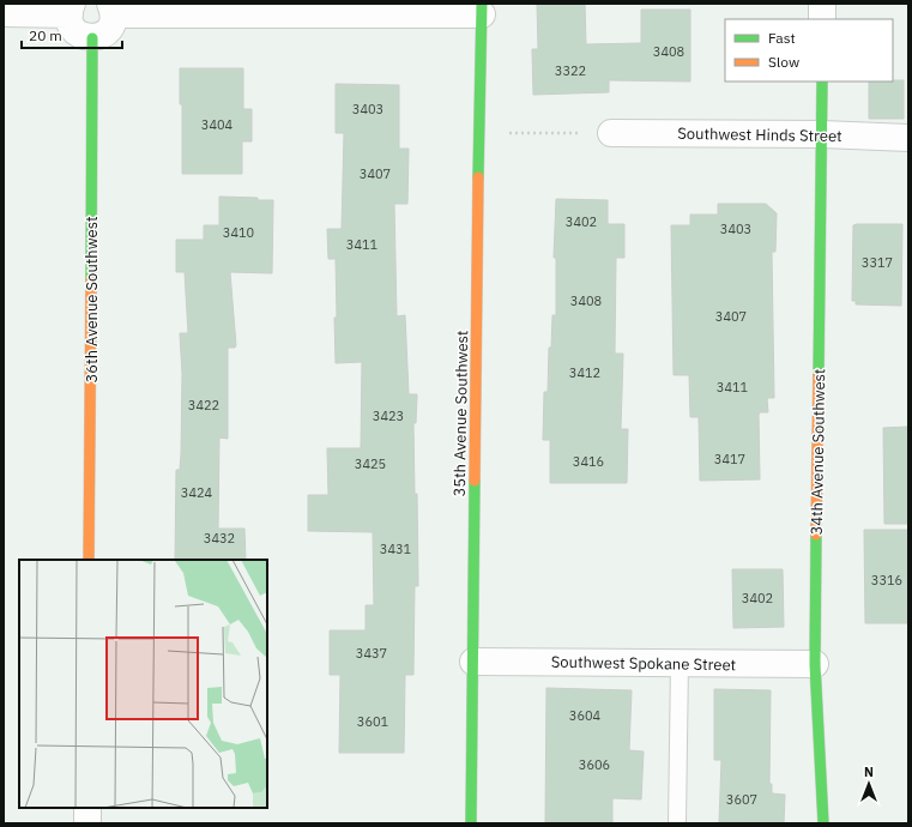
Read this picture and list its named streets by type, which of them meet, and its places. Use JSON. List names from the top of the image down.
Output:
{
  "streets": {
    "street": [
      "Southwest Hinds Street",
      "36th Avenue Southwest",
      "35th Avenue Southwest",
      "34th Avenue Southwest",
      "Southwest Spokane Street"
    ]
  },
  "crossings": [
    ["Southwest Hinds Street", "34th Avenue Southwest"],
    ["35th Avenue Southwest", "Southwest Spokane Street"],
    ["34th Avenue Southwest", "Southwest Spokane Street"]
  ],
  "house_numbers": [
    "3408",
    "3322",
    "3403",
    "3404",
    "3407",
    "3402",
    "3403",
    "3410",
    "3411",
    "3317",
    "3408",
    "3407",
    "3412",
    "3411",
    "3422",
    "3423",
    "3417",
    "3416",
    "3425",
    "3424",
    "3432",
    "3431",
    "3316",
    "3402",
    "3437",
    "3604",
    "3601",
    "3606",
    "3607"
  ],
  "legend": ["Fast", "Slow"],
  "scale_bar": "20 m",
  "north": "top"
}
